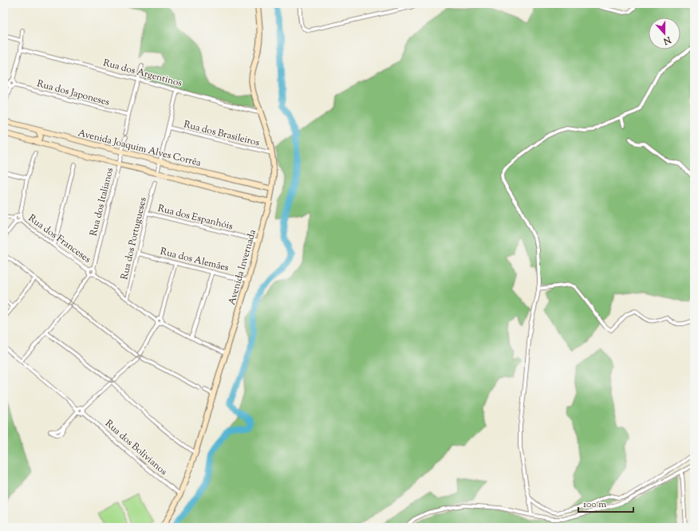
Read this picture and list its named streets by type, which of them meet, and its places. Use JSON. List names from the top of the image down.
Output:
{
  "streets": {
    "main road": ["Avenida Joaquim Alves Corrêa", "Avenida Invernada"],
    "street": [
      "Rua dos Argentinos",
      "Rua dos Japoneses",
      "Rua dos Brasileiros",
      "Rua dos Italianos",
      "Rua dos Espanhóis",
      "Rua dos Franceses",
      "Rua dos Portugueses",
      "Rua dos Alemães",
      "Rua dos Bolivianos"
    ]
  },
  "crossings": [
    ["Rua dos Argentinos", "Avenida Invernada"],
    ["Rua dos Brasileiros", "Avenida Invernada"],
    ["Avenida Joaquim Alves Corrêa", "Rua dos Italianos"],
    ["Avenida Joaquim Alves Corrêa", "Avenida Invernada"],
    ["Rua dos Italianos", "Rua dos Franceses"],
    ["Rua dos Espanhóis", "Rua dos Portugueses"],
    ["Rua dos Espanhóis", "Avenida Invernada"],
    ["Rua dos Franceses", "Rua dos Portugueses"],
    ["Rua dos Franceses", "Avenida Invernada"],
    ["Rua dos Portugueses", "Rua dos Alemães"],
    ["Rua dos Alemães", "Avenida Invernada"],
    ["Avenida Invernada", "Rua dos Bolivianos"]
  ],
  "scale_bar": "100 m",
  "north": "bottom"
}
